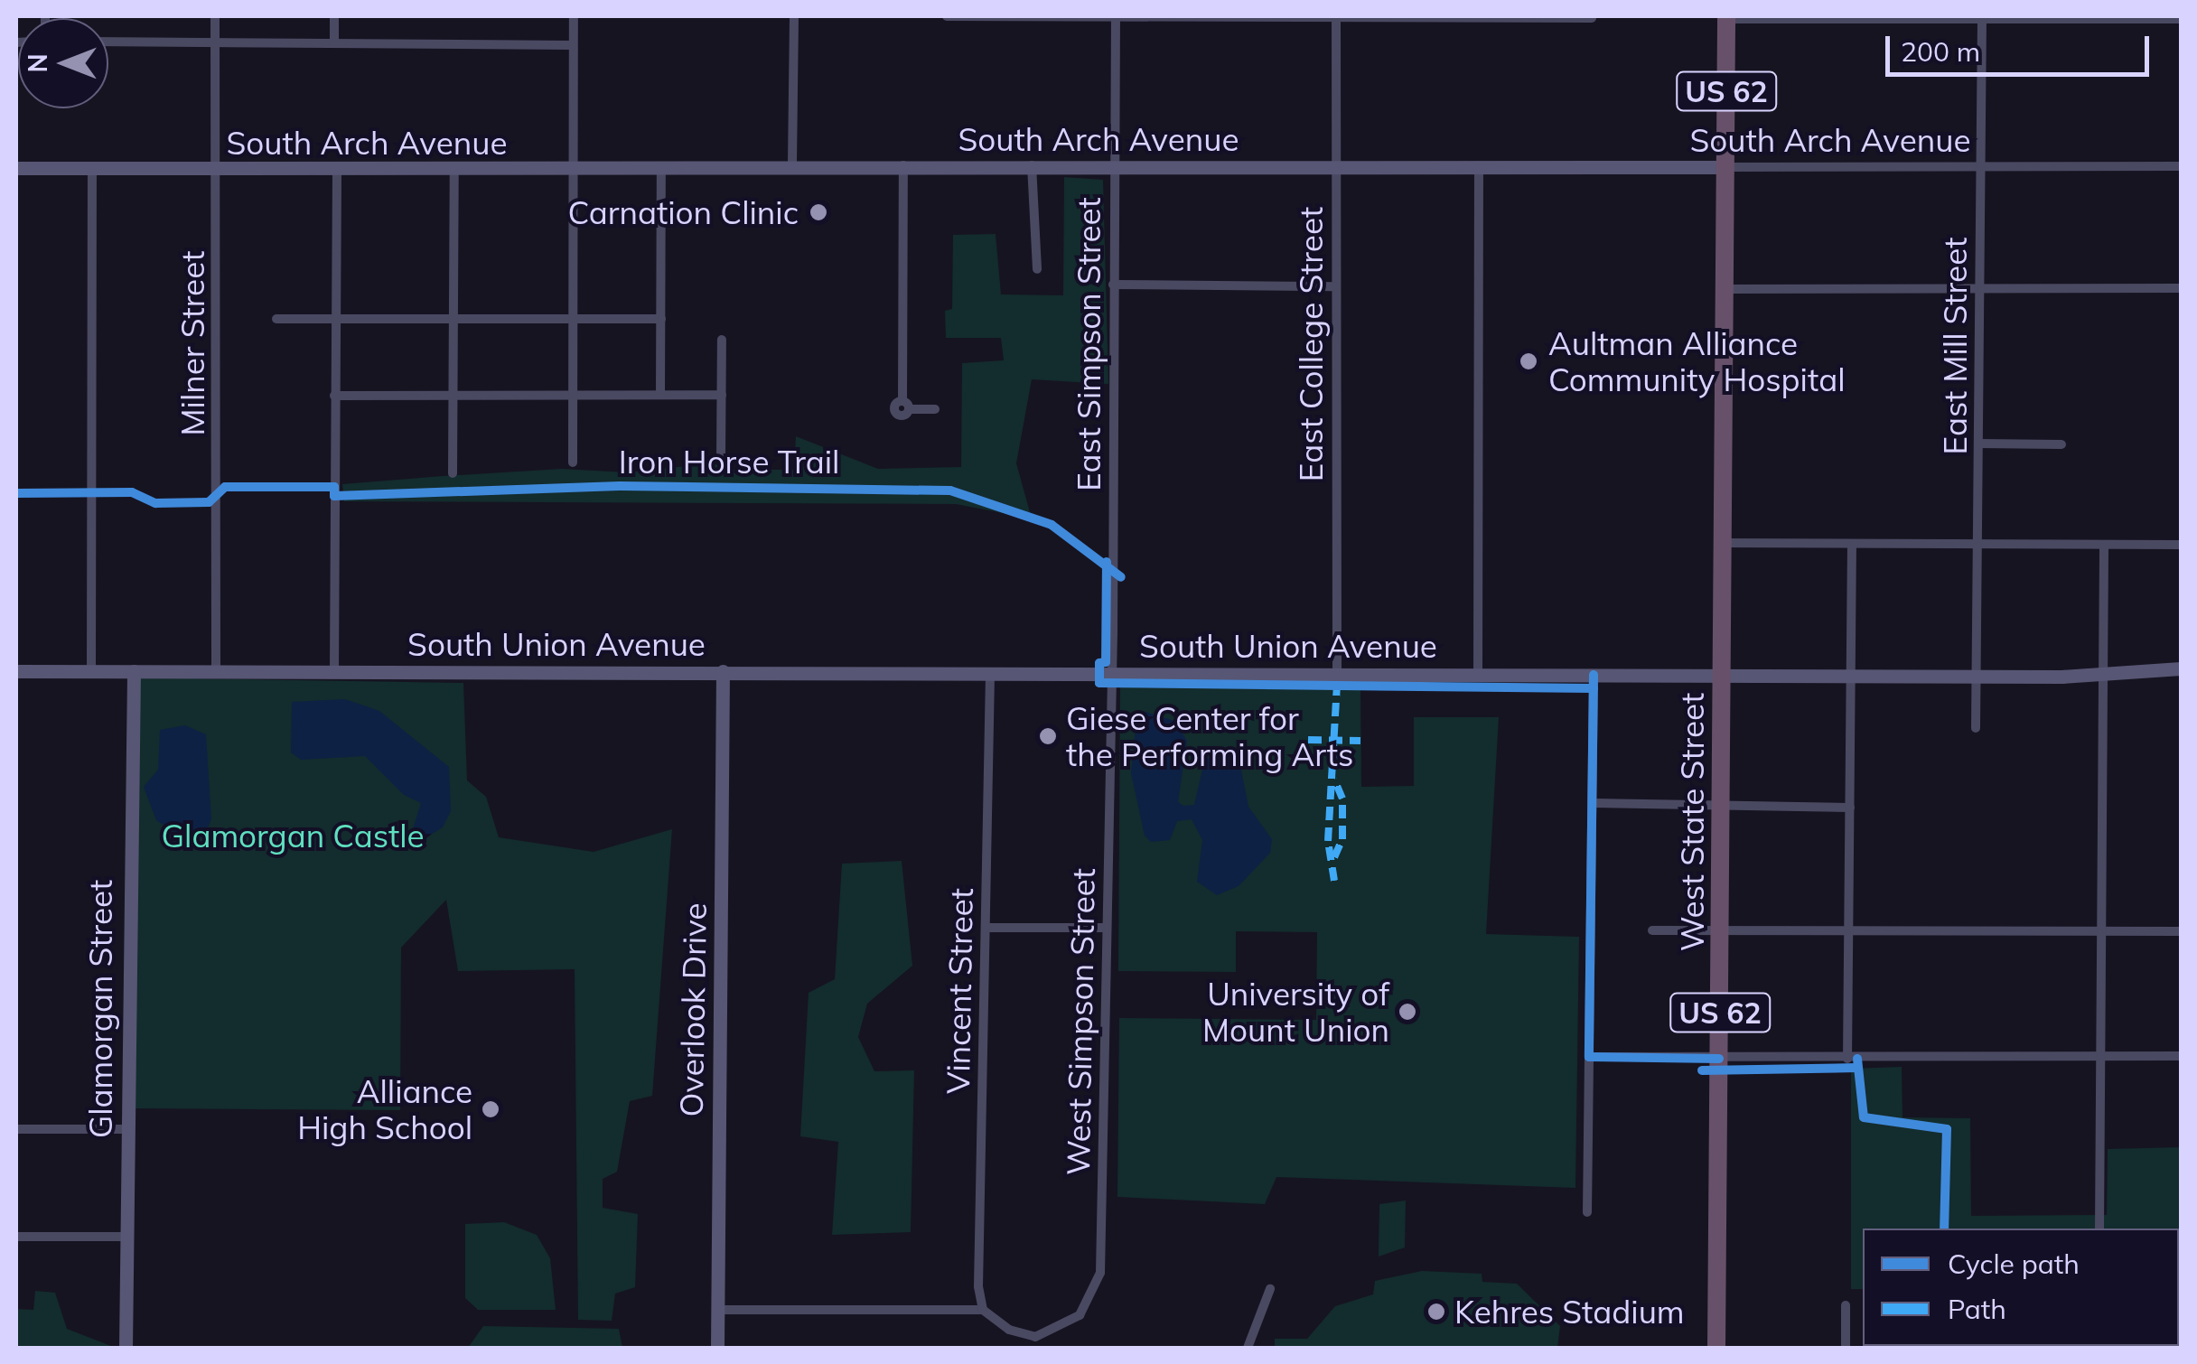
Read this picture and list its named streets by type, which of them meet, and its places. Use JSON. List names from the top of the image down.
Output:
{
  "streets": {
    "highway": ["US 62", "West State Street"],
    "street": [
      "South Arch Avenue",
      "Milner Street",
      "East Simpson Street",
      "East College Street",
      "East Mill Street",
      "South Union Avenue",
      "Vincent Street",
      "Glamorgan Street",
      "Overlook Drive",
      "West Simpson Street"
    ],
    "cycle path": ["Iron Horse Trail"]
  },
  "crossings": [
    ["US 62", "South Arch Avenue"],
    ["US 62", "South Union Avenue"],
    ["US 62", "West State Street"],
    ["South Arch Avenue", "Milner Street"],
    ["South Arch Avenue", "East Simpson Street"],
    ["South Arch Avenue", "East College Street"],
    ["South Arch Avenue", "East Mill Street"],
    ["Milner Street", "South Union Avenue"],
    ["East Simpson Street", "South Union Avenue"],
    ["East Simpson Street", "West Simpson Street"],
    ["East College Street", "South Union Avenue"],
    ["East Mill Street", "South Union Avenue"],
    ["South Union Avenue", "West State Street"],
    ["South Union Avenue", "Vincent Street"],
    ["South Union Avenue", "Glamorgan Street"],
    ["South Union Avenue", "Overlook Drive"],
    ["South Union Avenue", "West Simpson Street"]
  ],
  "parks": ["Glamorgan Castle"],
  "places": [
    "Carnation Clinic",
    "Aultman Alliance Community Hospital",
    "Giese Center for the Performing Arts",
    "University of Mount Union",
    "Alliance High School",
    "Kehres Stadium"
  ],
  "legend": ["Cycle path", "Path"],
  "scale_bar": "200 m",
  "north": "left"
}
